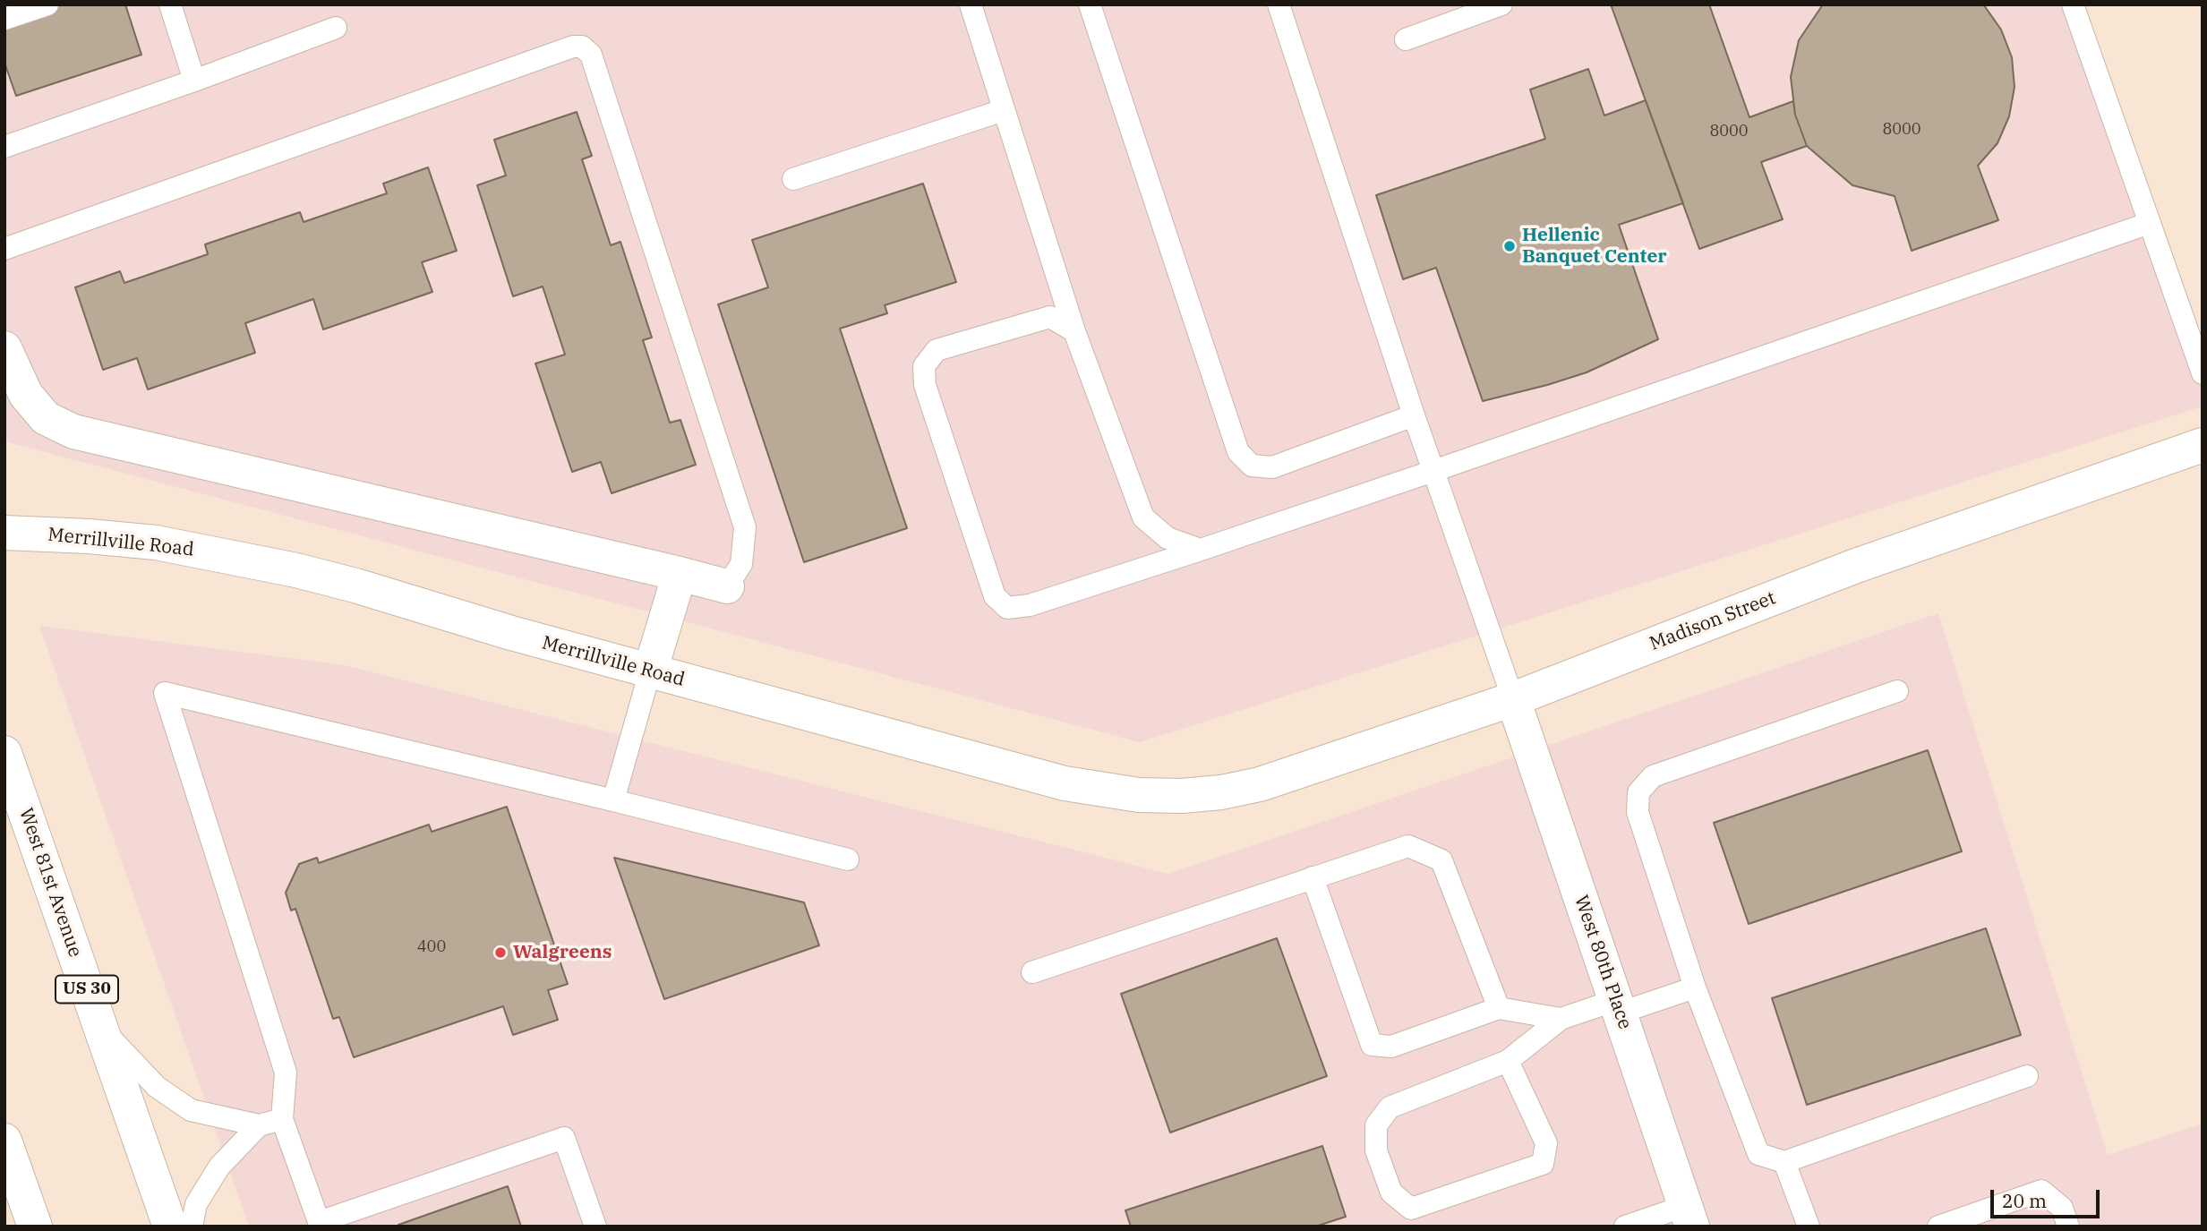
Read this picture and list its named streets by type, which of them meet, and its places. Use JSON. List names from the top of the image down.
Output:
{
  "streets": {
    "street": [
      "Merrillville Road",
      "Madison Street",
      "West 81st Avenue",
      "West 80th Place",
      "US 30"
    ]
  },
  "crossings": [
    ["Merrillville Road", "Madison Street"],
    ["Madison Street", "West 80th Place"]
  ],
  "places": ["Hellenic Banquet Center", "Walgreens"],
  "house_numbers": ["8000", "8000", "400"],
  "scale_bar": "20 m"
}
